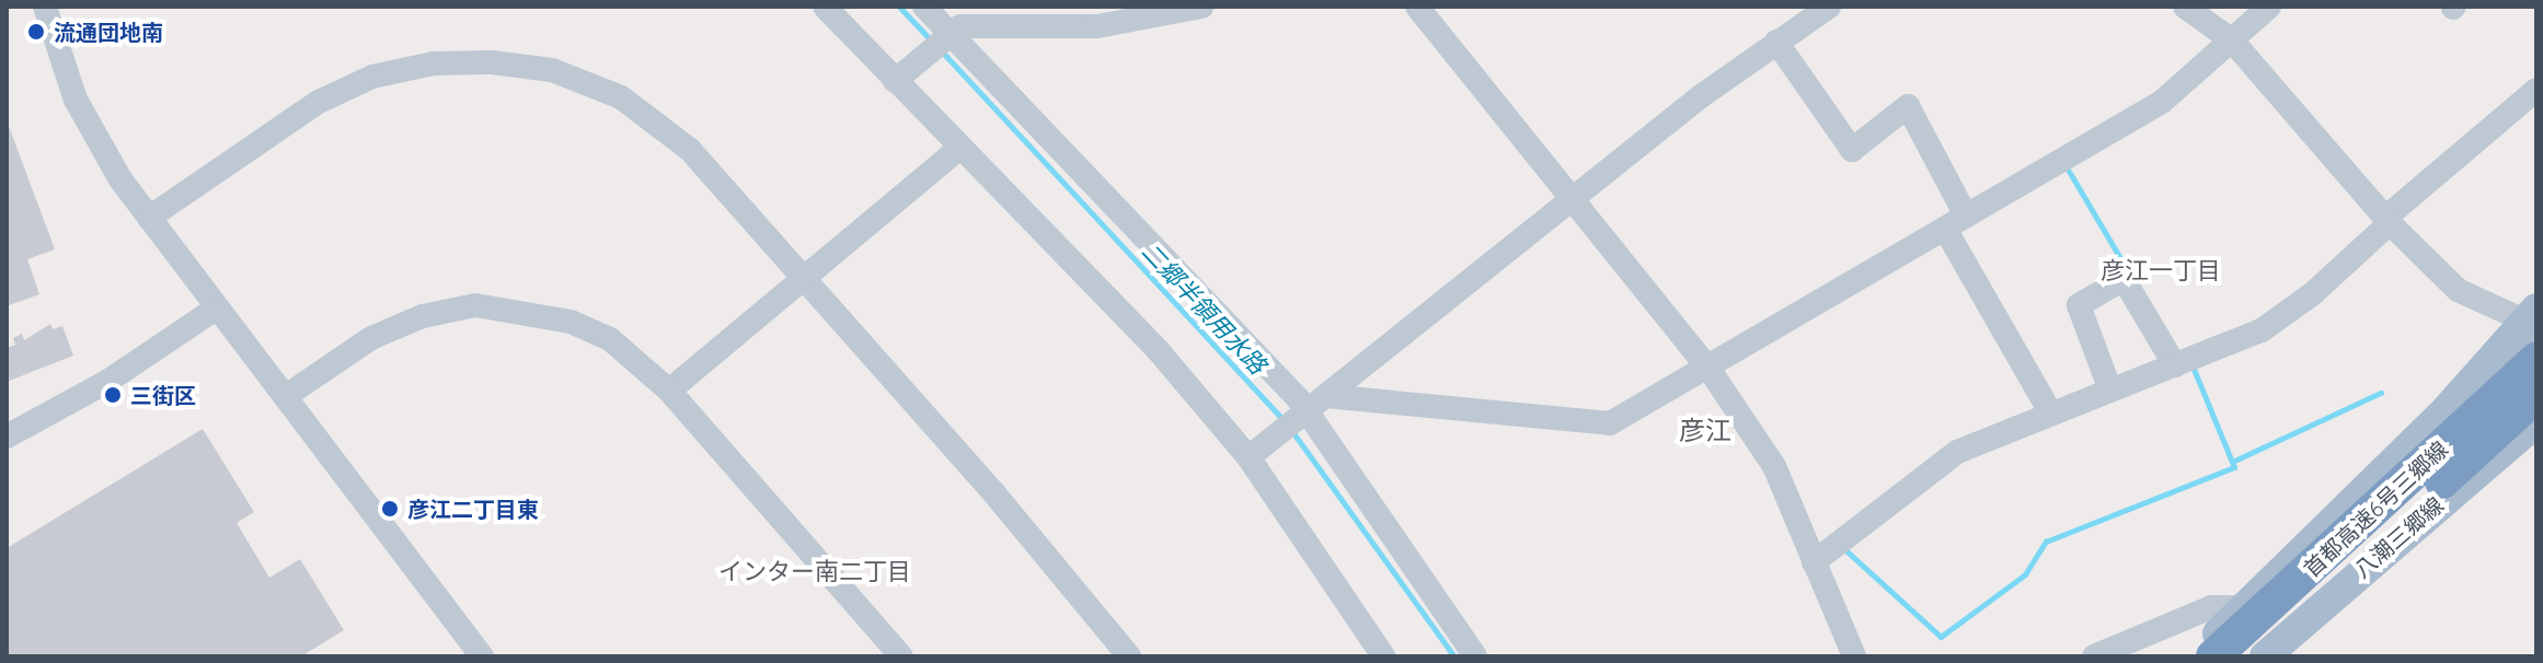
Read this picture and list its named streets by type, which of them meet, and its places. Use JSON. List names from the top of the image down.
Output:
{
  "streets": {
    "highway": ["首都高速6号三郷線"],
    "main road": ["八潮三郷線"]
  },
  "crossings": [
    ["首都高速6号三郷線", "八潮三郷線"]
  ],
  "districts": ["彦江一丁目", "彦江", "インター南二丁目"],
  "water": ["二郷半領用水路"],
  "places": ["流通団地南", "三街区", "彦江二丁目東"]
}
